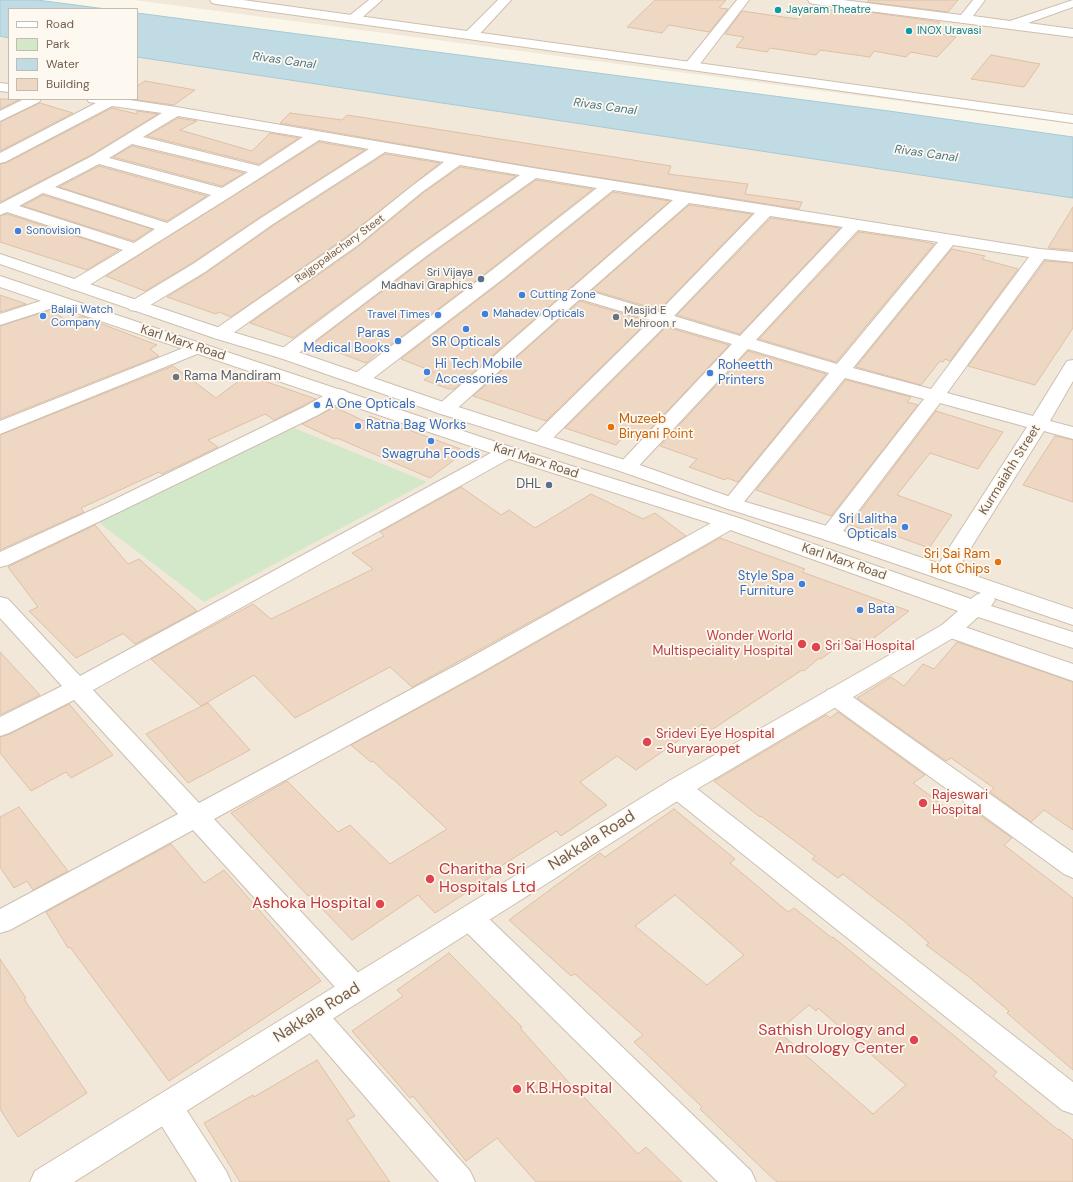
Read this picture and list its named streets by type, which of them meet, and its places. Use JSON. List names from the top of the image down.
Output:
{
  "streets": {
    "street": [
      "Rajgopalachary Steet",
      "Karl Marx Road",
      "Kurmaiahh Street",
      "Nakkala Road"
    ]
  },
  "crossings": [
    ["Rajgopalachary Steet", "Karl Marx Road"],
    ["Karl Marx Road", "Kurmaiahh Street"],
    ["Karl Marx Road", "Nakkala Road"]
  ],
  "water": ["Rivas Canal"],
  "places": [
    "Jayaram Theatre",
    "INOX Uravasi",
    "Sonovision",
    "Sri Vijaya Madhavi Graphics",
    "Cutting Zone",
    "Mahadev Opticals",
    "Travel Times",
    "Balaji Watch Company",
    "Masjid E Mehroon r",
    "SR Opticals",
    "Paras Medical Books",
    "Hi Tech Mobile Accessories",
    "Roheetth Printers",
    "Rama Mandiram",
    "A One Opticals",
    "Ratna Bag Works",
    "Muzeeb Biryani Point",
    "Swagruha Foods",
    "DHL",
    "Sri Lalitha Opticals",
    "Sri Sai Ram Hot Chips",
    "Style Spa Furniture",
    "Bata",
    "Wonder World Multispeciality Hospital",
    "Sri Sai Hospital",
    "Sridevi Eye Hospital - Suryaraopet",
    "Rajeswari Hospital",
    "Charitha Sri Hospitals Ltd",
    "Ashoka Hospital",
    "Sathish Urology and Andrology Center",
    "K.B.Hospital"
  ],
  "legend": [
    "Road",
    "Park",
    "Water",
    "Building"
  ]
}
